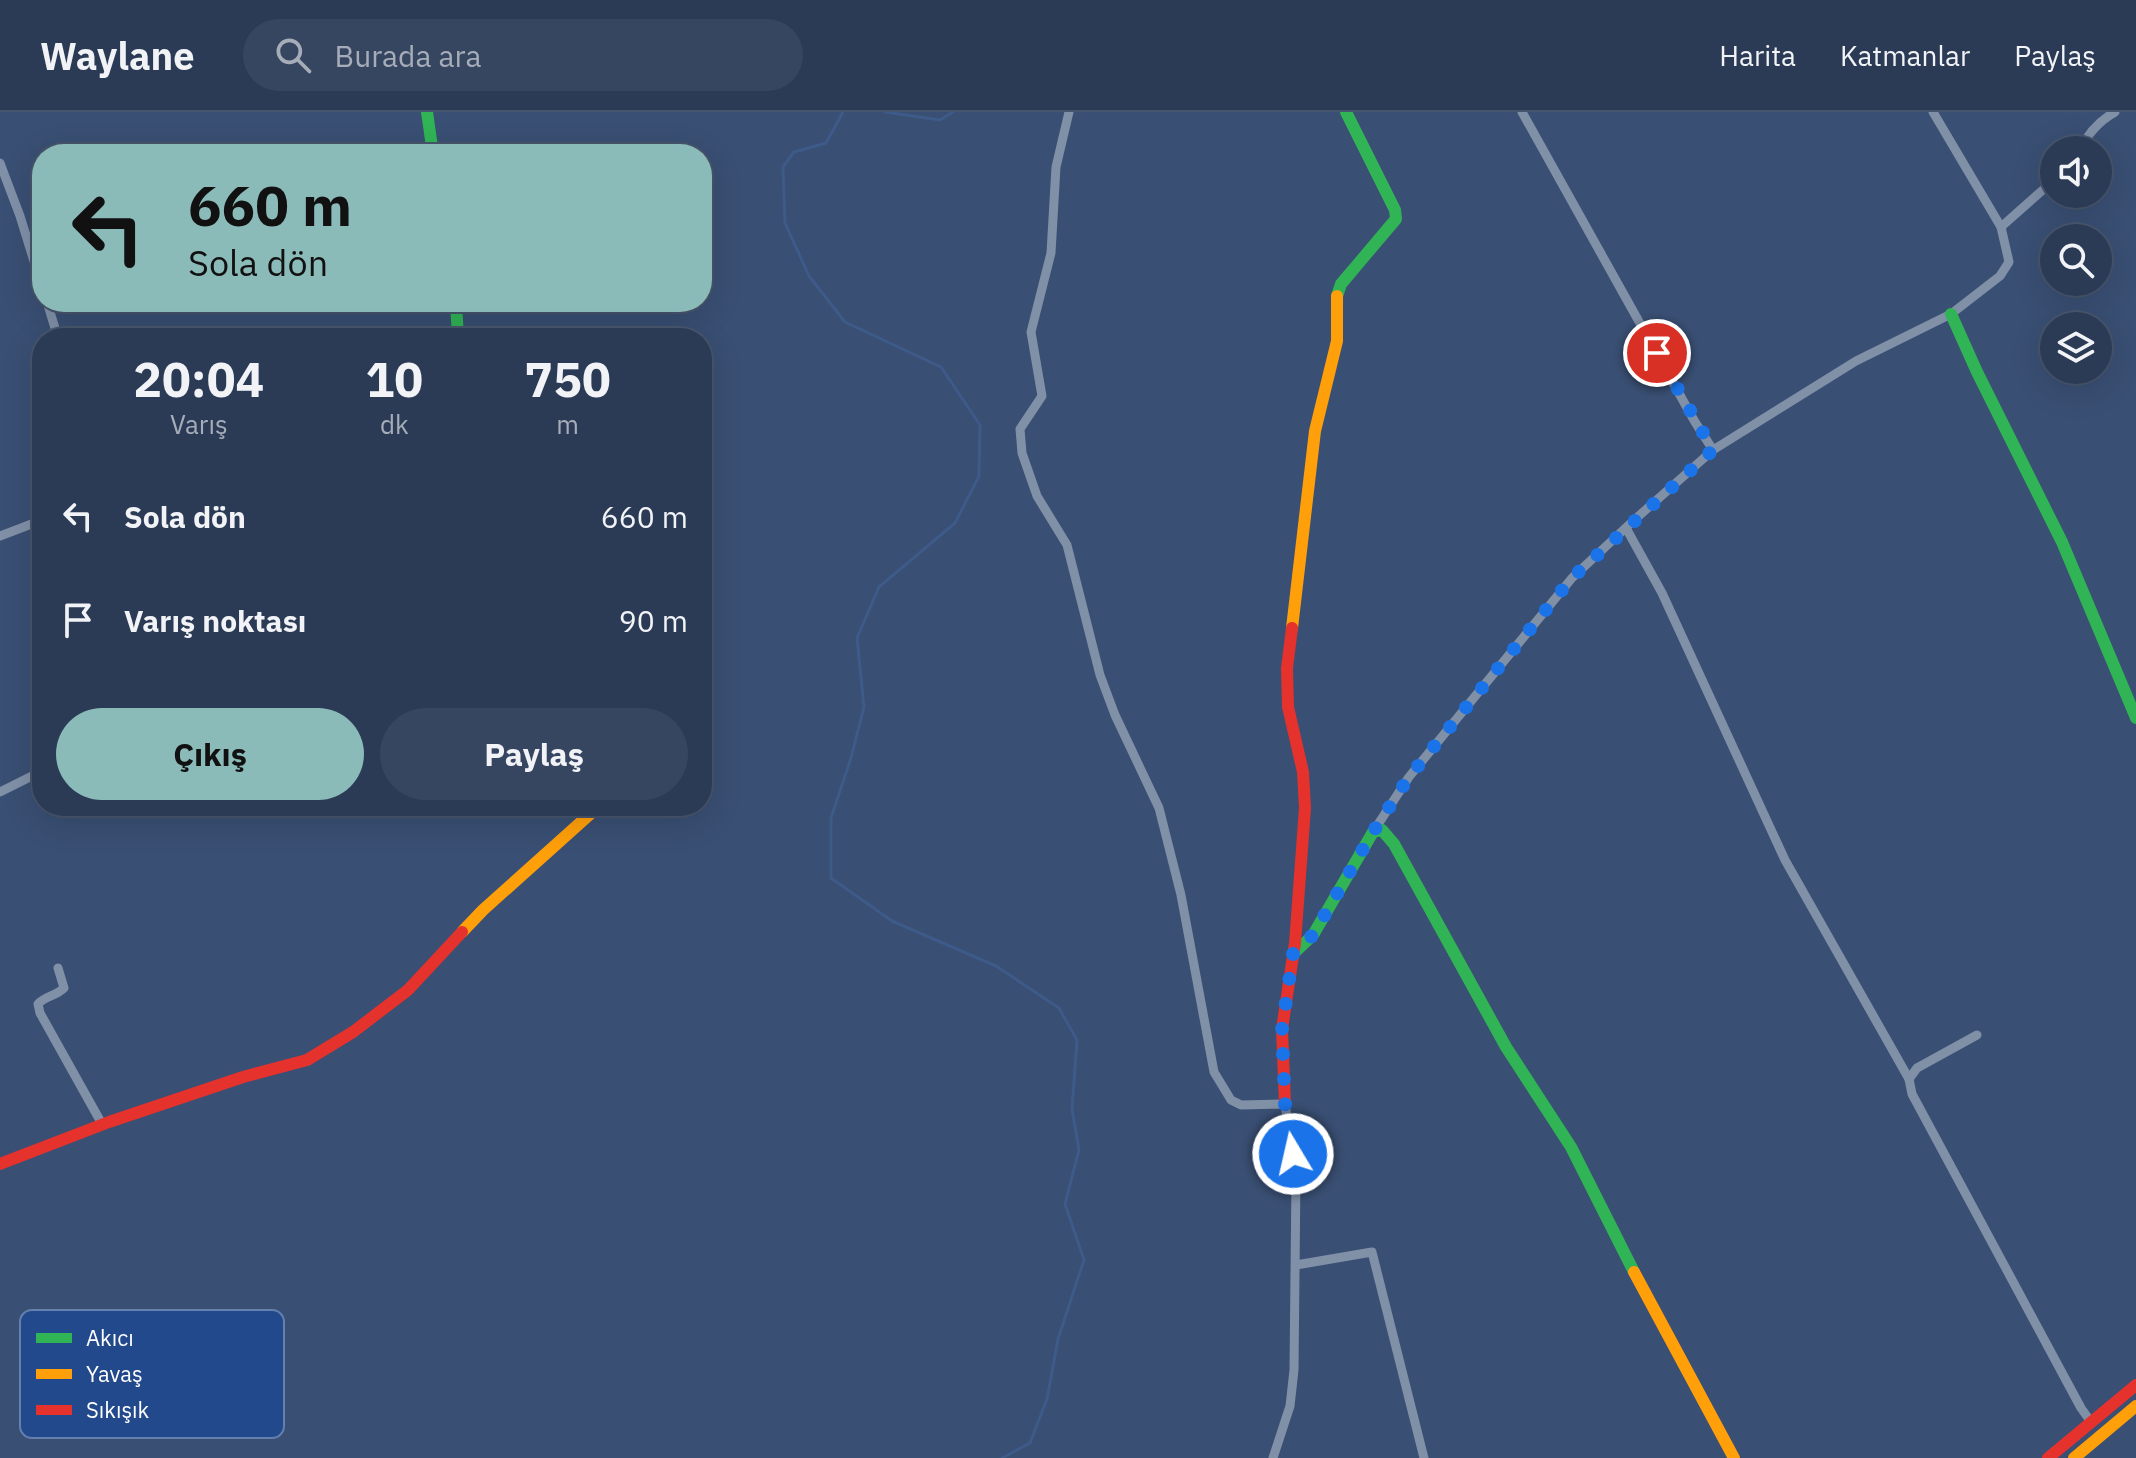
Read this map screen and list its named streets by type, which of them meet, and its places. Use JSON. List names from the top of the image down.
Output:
{
  "legend": ["Akıcı", "Yavaş", "Sıkışık"],
  "page": {
    "header": "Waylane",
    "search": "Burada ara",
    "nav": ["Harita", "Katmanlar", "Paylaş"],
    "turn": ["660 m", "Sola dön"],
    "eta": [
      "20:04",
      "Varış",
      "10",
      "dk",
      "750",
      "m"
    ],
    "list": [
      {
        "name": "Sola dön",
        "value": "660 m"
      },
      {
        "name": "Varış noktası",
        "value": "90 m"
      }
    ],
    "buttons": ["Çıkış", "Paylaş"]
  }
}
